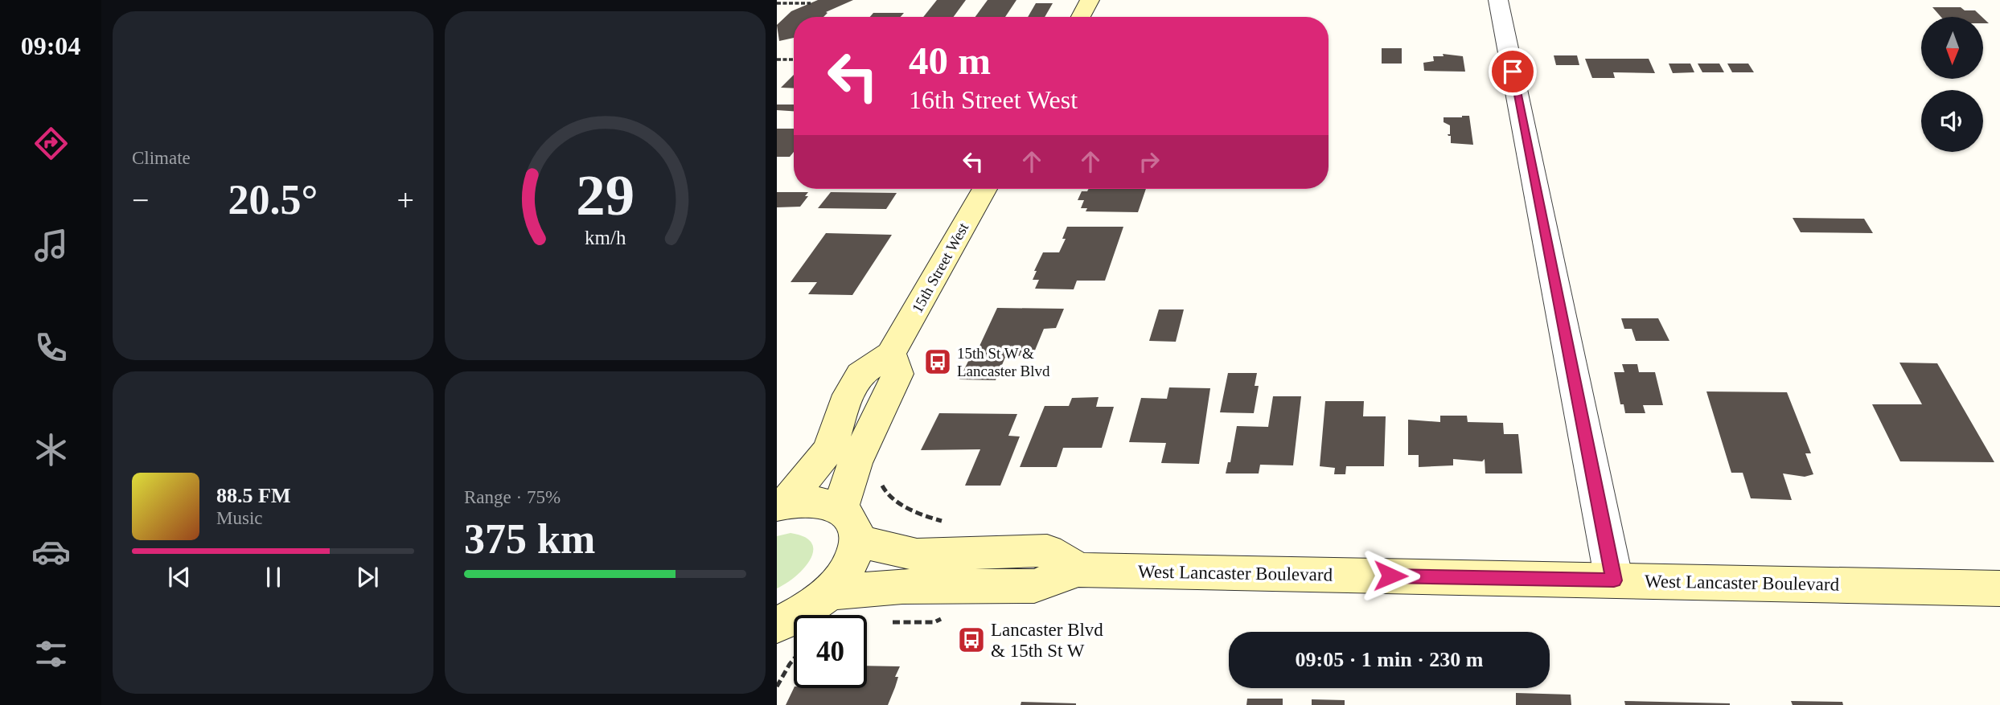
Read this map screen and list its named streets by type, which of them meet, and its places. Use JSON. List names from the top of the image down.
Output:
{
  "streets": {
    "street": ["15th Street West", "West Lancaster Boulevard"]
  },
  "places": {
    "bus stop": ["15th St W & Lancaster Blvd", "Lancaster Blvd & 15th St W"]
  },
  "north": "bottom",
  "page": {
    "tabs": "09:04",
    "tile": [
      "Climate",
      ["Range · 75%", "375 km"]
    ],
    "turn": ["40 m", "16th Street West"],
    "heat": ["−", "20.5°", "+"],
    "song": ["88.5 FM", "Music"],
    "limit": "40",
    "trip": "09:05 · 1 min · 230 m",
    "gauge": ["29", "km/h"]
  }
}
